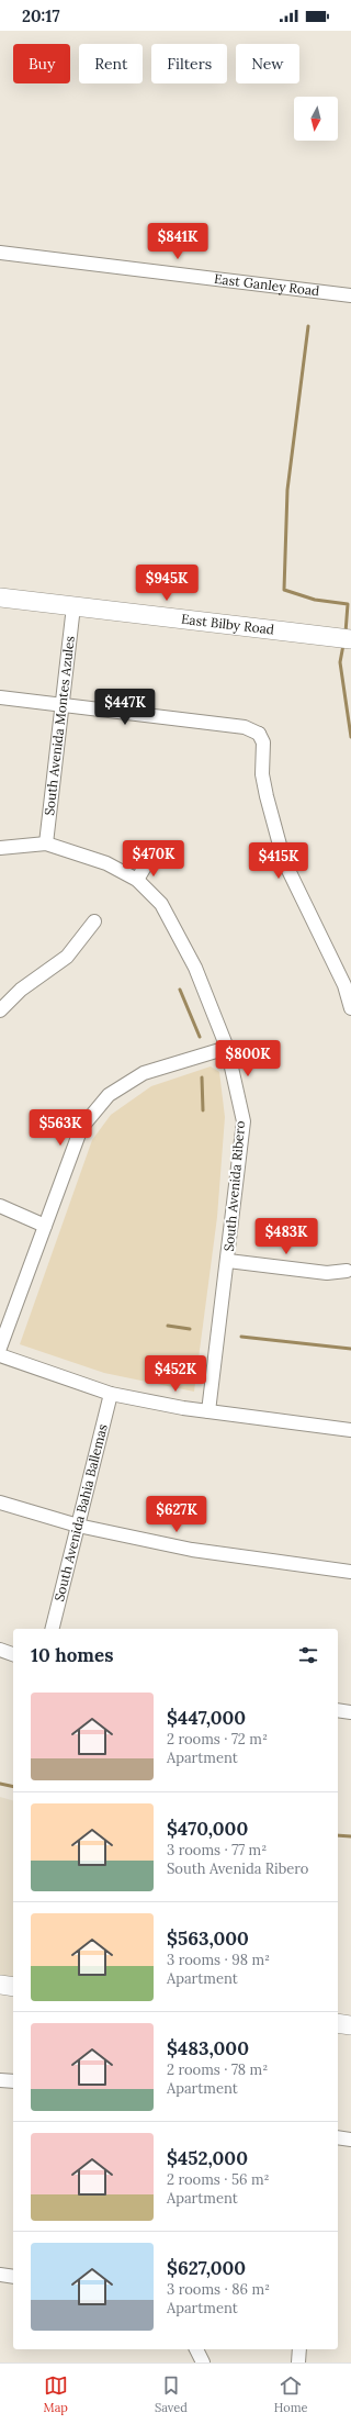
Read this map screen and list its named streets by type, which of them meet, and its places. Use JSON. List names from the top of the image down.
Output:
{
  "streets": {
    "street": [
      "East Ganley Road",
      "East Bilby Road",
      "South Avenida Montes Azules",
      "South Avenida Ribero",
      "South Avenida Bahia Ballemas"
    ]
  },
  "crossings": [
    ["East Bilby Road", "South Avenida Montes Azules"],
    ["South Avenida Montes Azules", "South Avenida Ribero"]
  ],
  "north": "bottom",
  "page": {
    "status": "20:17",
    "chip": [
      "Buy",
      "Rent",
      "Filters",
      "New"
    ],
    "price": [
      "$841K",
      "$945K",
      "$447K",
      "$470K",
      "$415K",
      "$800K",
      "$563K",
      "$483K",
      "$452K",
      "$627K"
    ],
    "heading": "10 homes",
    "list": [
      {
        "name": "$447,000",
        "note": "2 rooms · 72 m² · Apartment"
      },
      {
        "name": "$470,000",
        "note": "3 rooms · 77 m² · South Avenida Ribero"
      },
      {
        "name": "$563,000",
        "note": "3 rooms · 98 m² · Apartment"
      },
      {
        "name": "$483,000",
        "note": "2 rooms · 78 m² · Apartment"
      },
      {
        "name": "$452,000",
        "note": "2 rooms · 56 m² · Apartment"
      },
      {
        "name": "$627,000",
        "note": "3 rooms · 86 m² · Apartment"
      }
    ],
    "tabs": ["Map", "Saved", "Home"]
  }
}
